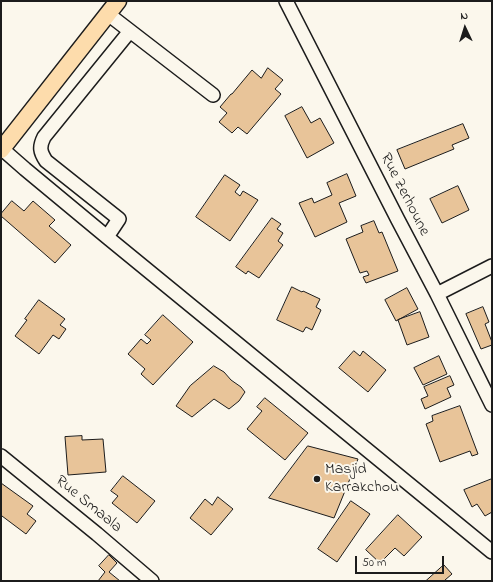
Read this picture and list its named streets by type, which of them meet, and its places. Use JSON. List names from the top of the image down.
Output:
{
  "streets": {
    "street": ["Rue Zerhoune", "Rue Smaala"]
  },
  "places": ["Masjid Karrakchou"],
  "scale_bar": "50 m",
  "north": "top"
}
